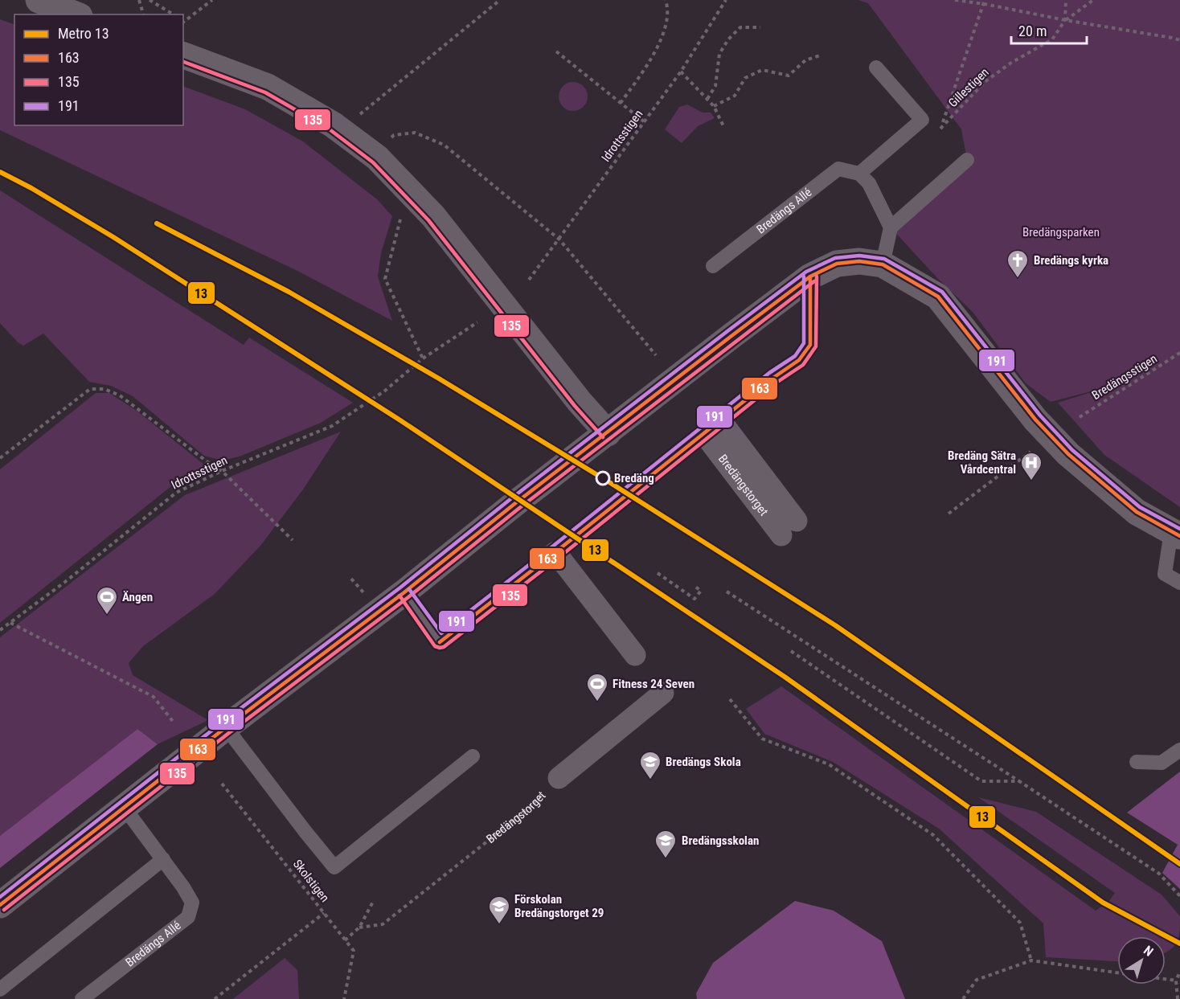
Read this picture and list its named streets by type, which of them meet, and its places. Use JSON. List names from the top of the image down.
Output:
{
  "streets": {
    "street": ["Bredängstorget"],
    "lane": ["Bredängs Allé"],
    "path": [
      "Gillestigen",
      "Idrottsstigen",
      "Bredängsstigen",
      "Skolstigen"
    ]
  },
  "parks": ["Bredängsparken"],
  "places": {
    "church": ["Bredängs kyrka"],
    "other": ["Bredäng"],
    "hospital": ["Bredäng Sätra Vårdcentral"],
    "sports": ["Ängen", "Fitness 24 Seven"],
    "school or university": ["Bredängs Skola", "Bredängsskolan", "Förskolan Bredängstorget 29"]
  },
  "lines": [
    "transit line 135",
    "metro line 13",
    "transit line 191",
    "transit line 163"
  ],
  "legend": [
    "Metro 13",
    "163",
    "135",
    "191"
  ],
  "scale_bar": "20 m",
  "north": "top right"
}
